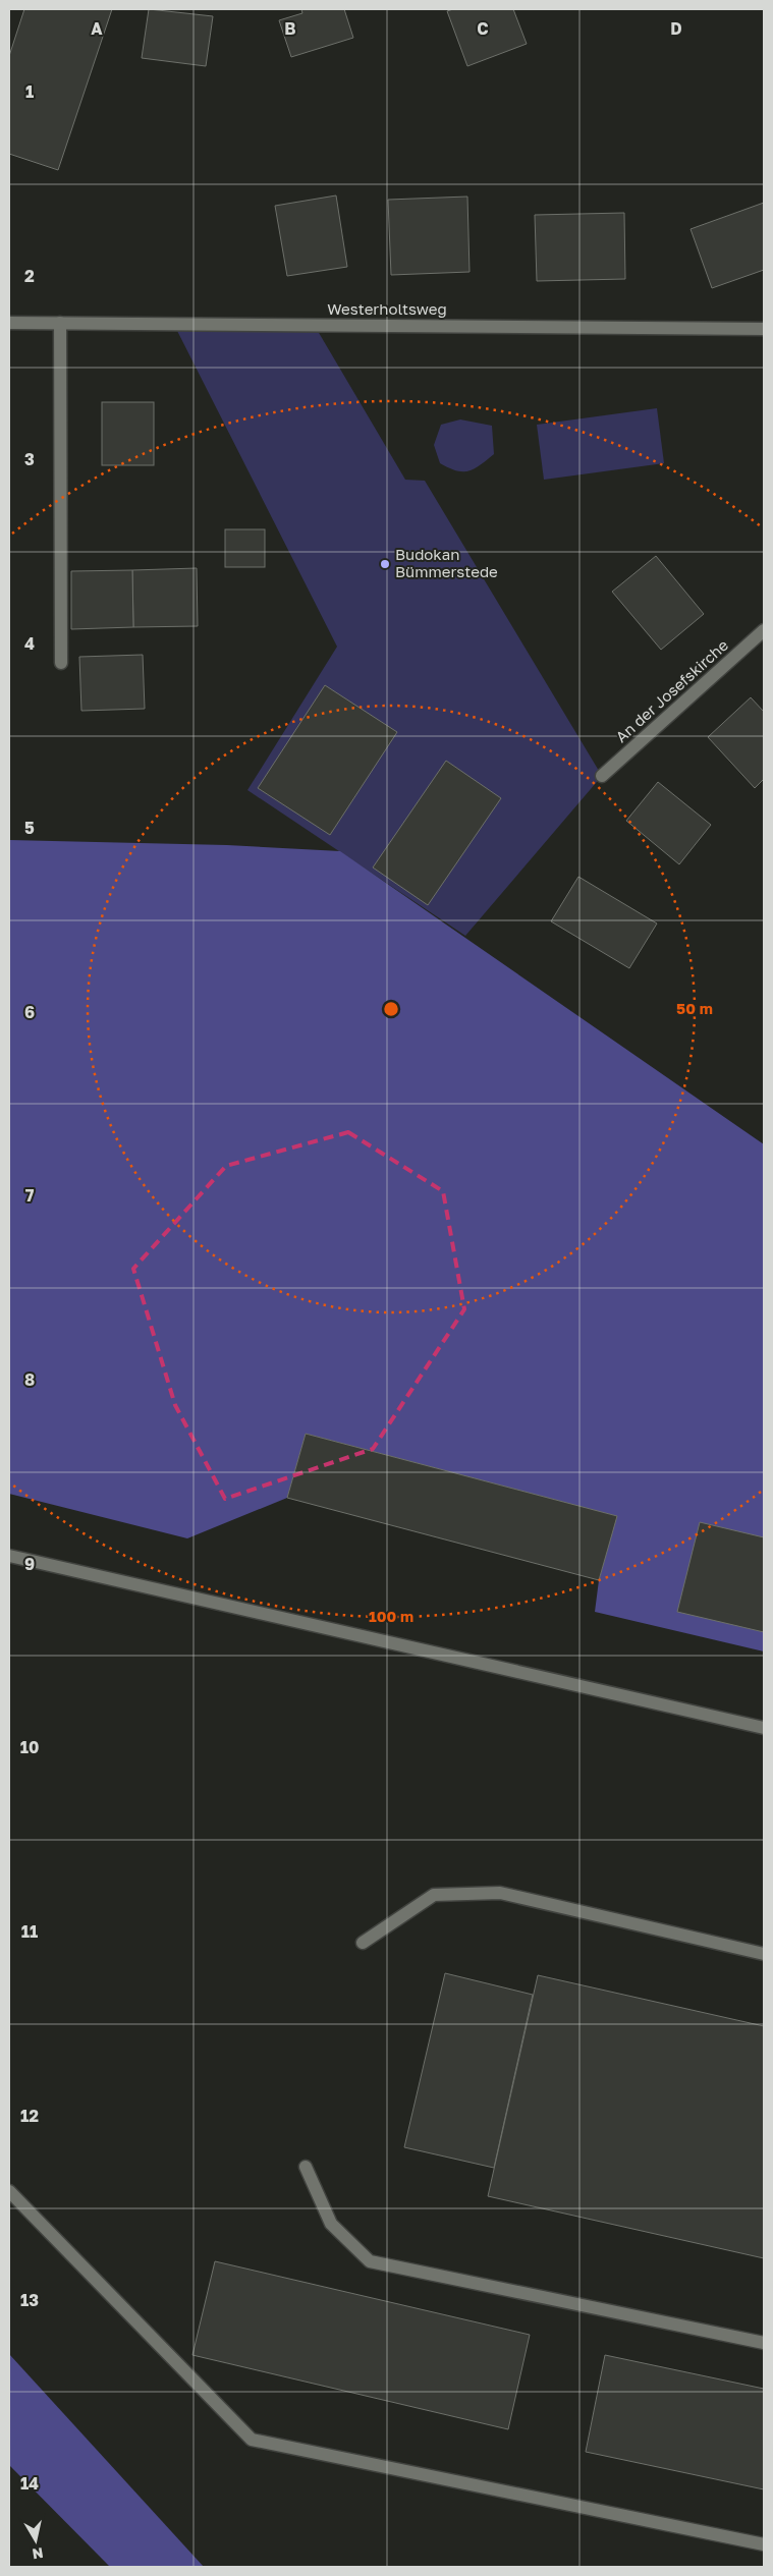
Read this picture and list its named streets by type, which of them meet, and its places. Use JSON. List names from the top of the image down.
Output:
{
  "streets": {
    "street": ["Westerholtsweg", "An der Josefskirche"]
  },
  "places": ["Budokan Bümmerstede"],
  "north": "bottom",
  "grid": {
    "columns": [
      "A",
      "B",
      "C",
      "D"
    ],
    "rows": [
      "1",
      "2",
      "3",
      "4",
      "5",
      "6",
      "7",
      "8",
      "9",
      "10",
      "11",
      "12",
      "13",
      "14"
    ]
  },
  "rings": ["50 m", "100 m"]
}
